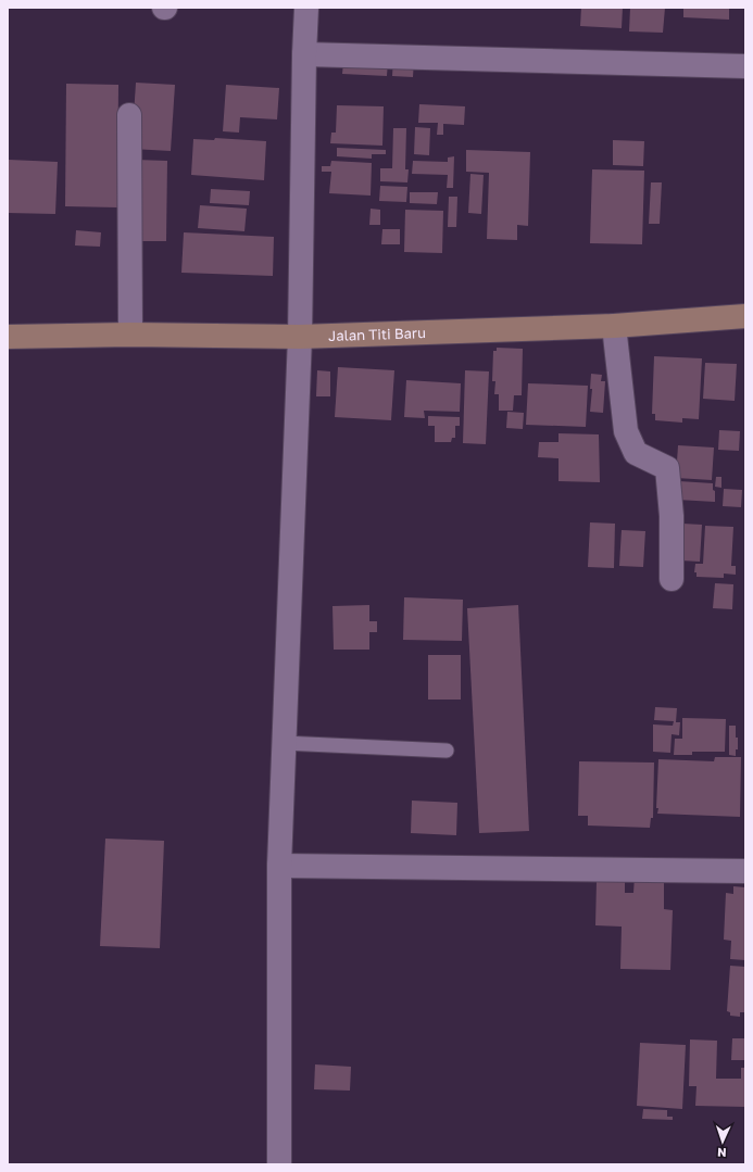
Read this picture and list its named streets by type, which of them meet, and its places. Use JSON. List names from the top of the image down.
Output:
{
  "streets": {
    "street": ["Jalan Titi Baru"]
  },
  "north": "bottom"
}
